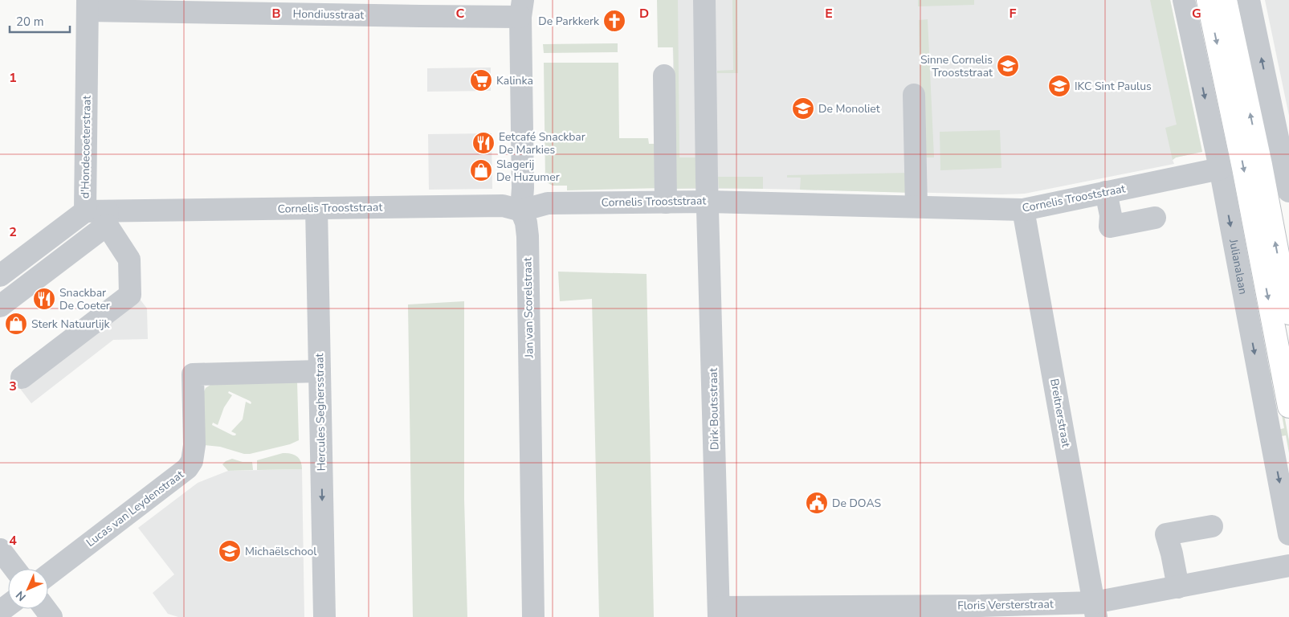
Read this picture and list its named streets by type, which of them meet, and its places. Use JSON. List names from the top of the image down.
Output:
{
  "streets": {
    "street": [
      "Hondiusstraat",
      "d'Hondecoeterstraat",
      "Cornelis Trooststraat",
      "Julianalaan",
      "Jan van Scorelstraat",
      "Dirk Boutsstraat",
      "Hercules Seghersstraat",
      "Breitnerstraat",
      "Lucas van Leydenstraat",
      "Floris Versterstraat"
    ]
  },
  "crossings": [
    ["Hondiusstraat", "d'Hondecoeterstraat"],
    ["Hondiusstraat", "Jan van Scorelstraat"],
    ["d'Hondecoeterstraat", "Cornelis Trooststraat"],
    ["Cornelis Trooststraat", "Julianalaan"],
    ["Cornelis Trooststraat", "Jan van Scorelstraat"],
    ["Cornelis Trooststraat", "Dirk Boutsstraat"],
    ["Cornelis Trooststraat", "Hercules Seghersstraat"],
    ["Cornelis Trooststraat", "Breitnerstraat"],
    ["Dirk Boutsstraat", "Floris Versterstraat"],
    ["Hercules Seghersstraat", "Lucas van Leydenstraat"],
    ["Breitnerstraat", "Floris Versterstraat"]
  ],
  "one_way": ["Hercules Seghersstraat"],
  "places": {
    "church": ["De Parkkerk"],
    "school or university": [
      "Sinne Cornelis Trooststraat",
      "IKC Sint Paulus",
      "De Monoliet",
      "Michaëlschool"
    ],
    "supermarket": ["Kalinka"],
    "restaurant": ["Eetcafé Snackbar De Markies", "Snackbar De Coeter"],
    "shop": ["Slagerij De Huzumer", "Sterk Natuurlijk"],
    "public building": ["De DOAS"]
  },
  "scale_bar": "20 m",
  "north": "bottom left",
  "grid": {
    "columns": [
      "B",
      "C",
      "D",
      "E",
      "F",
      "G"
    ],
    "rows": [
      "1",
      "2",
      "3",
      "4"
    ]
  }
}
